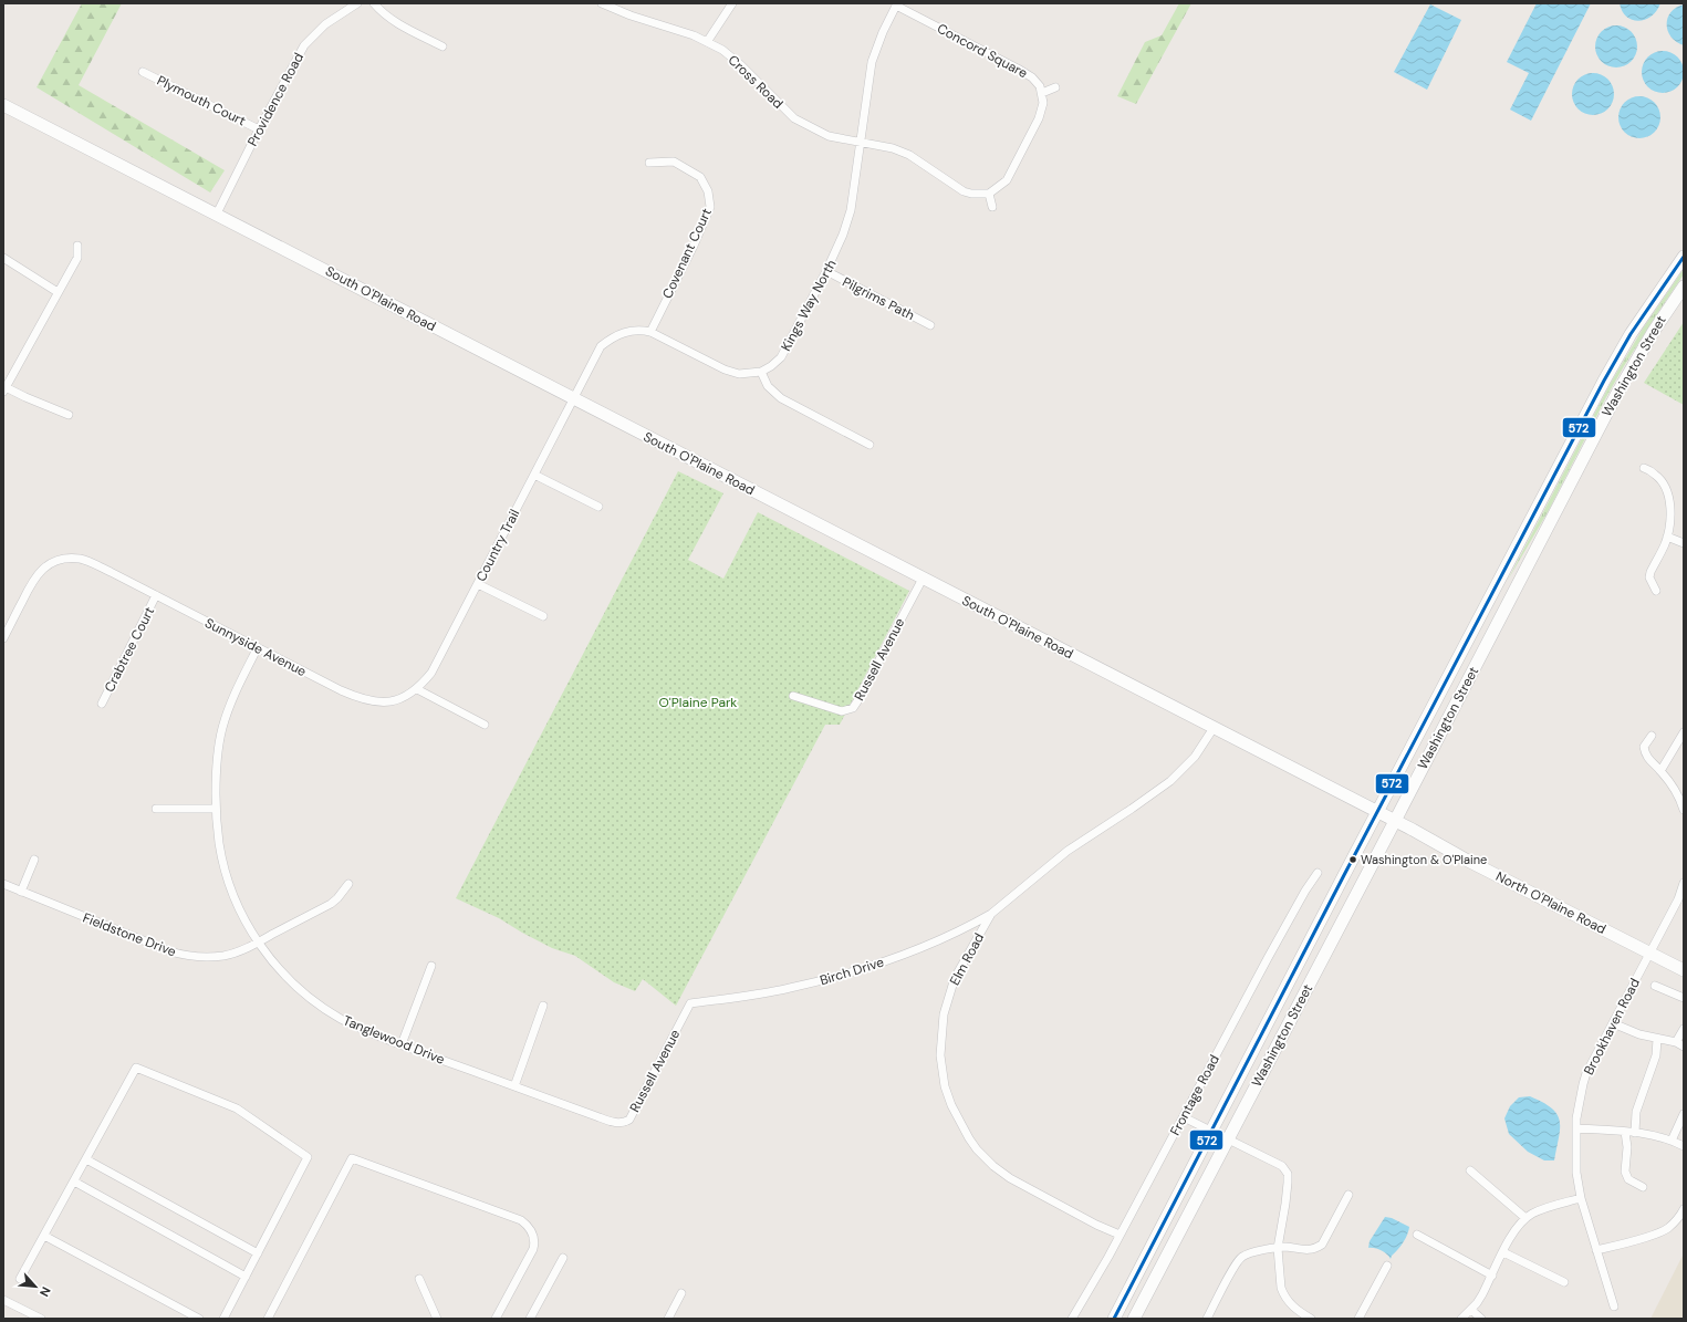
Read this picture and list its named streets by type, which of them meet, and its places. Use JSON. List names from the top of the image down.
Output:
{
  "streets": {
    "main road": ["South O'Plaine Road", "Washington Street", "North O'Plaine Road"],
    "street": [
      "Concord Square",
      "Cross Road",
      "Providence Road",
      "Plymouth Court",
      "Covenant Court",
      "Pilgrims Path",
      "Kings Way North",
      "Country Trail",
      "Sunnyside Avenue",
      "Crabtree Court",
      "Russell Avenue",
      "Fieldstone Drive",
      "Elm Road",
      "Birch Drive",
      "Brookhaven Road",
      "Tanglewood Drive",
      "Frontage Road"
    ]
  },
  "crossings": [
    ["Concord Square", "Kings Way North"],
    ["Cross Road", "Kings Way North"],
    ["Providence Road", "Plymouth Court"],
    ["Providence Road", "South O'Plaine Road"],
    ["South O'Plaine Road", "Washington Street"],
    ["South O'Plaine Road", "Country Trail"],
    ["South O'Plaine Road", "Russell Avenue"],
    ["South O'Plaine Road", "North O'Plaine Road"],
    ["South O'Plaine Road", "Elm Road"],
    ["Pilgrims Path", "Kings Way North"],
    ["Washington Street", "North O'Plaine Road"],
    ["Country Trail", "Sunnyside Avenue"],
    ["Sunnyside Avenue", "Crabtree Court"],
    ["Sunnyside Avenue", "Tanglewood Drive"],
    ["Russell Avenue", "Birch Drive"],
    ["Russell Avenue", "Tanglewood Drive"],
    ["North O'Plaine Road", "Brookhaven Road"],
    ["Fieldstone Drive", "Tanglewood Drive"],
    ["Elm Road", "Birch Drive"],
    ["Elm Road", "Frontage Road"]
  ],
  "parks": ["O'Plaine Park"],
  "places": ["Washington & O'Plaine"],
  "lines": ["transit line 572"],
  "north": "bottom right"
}
